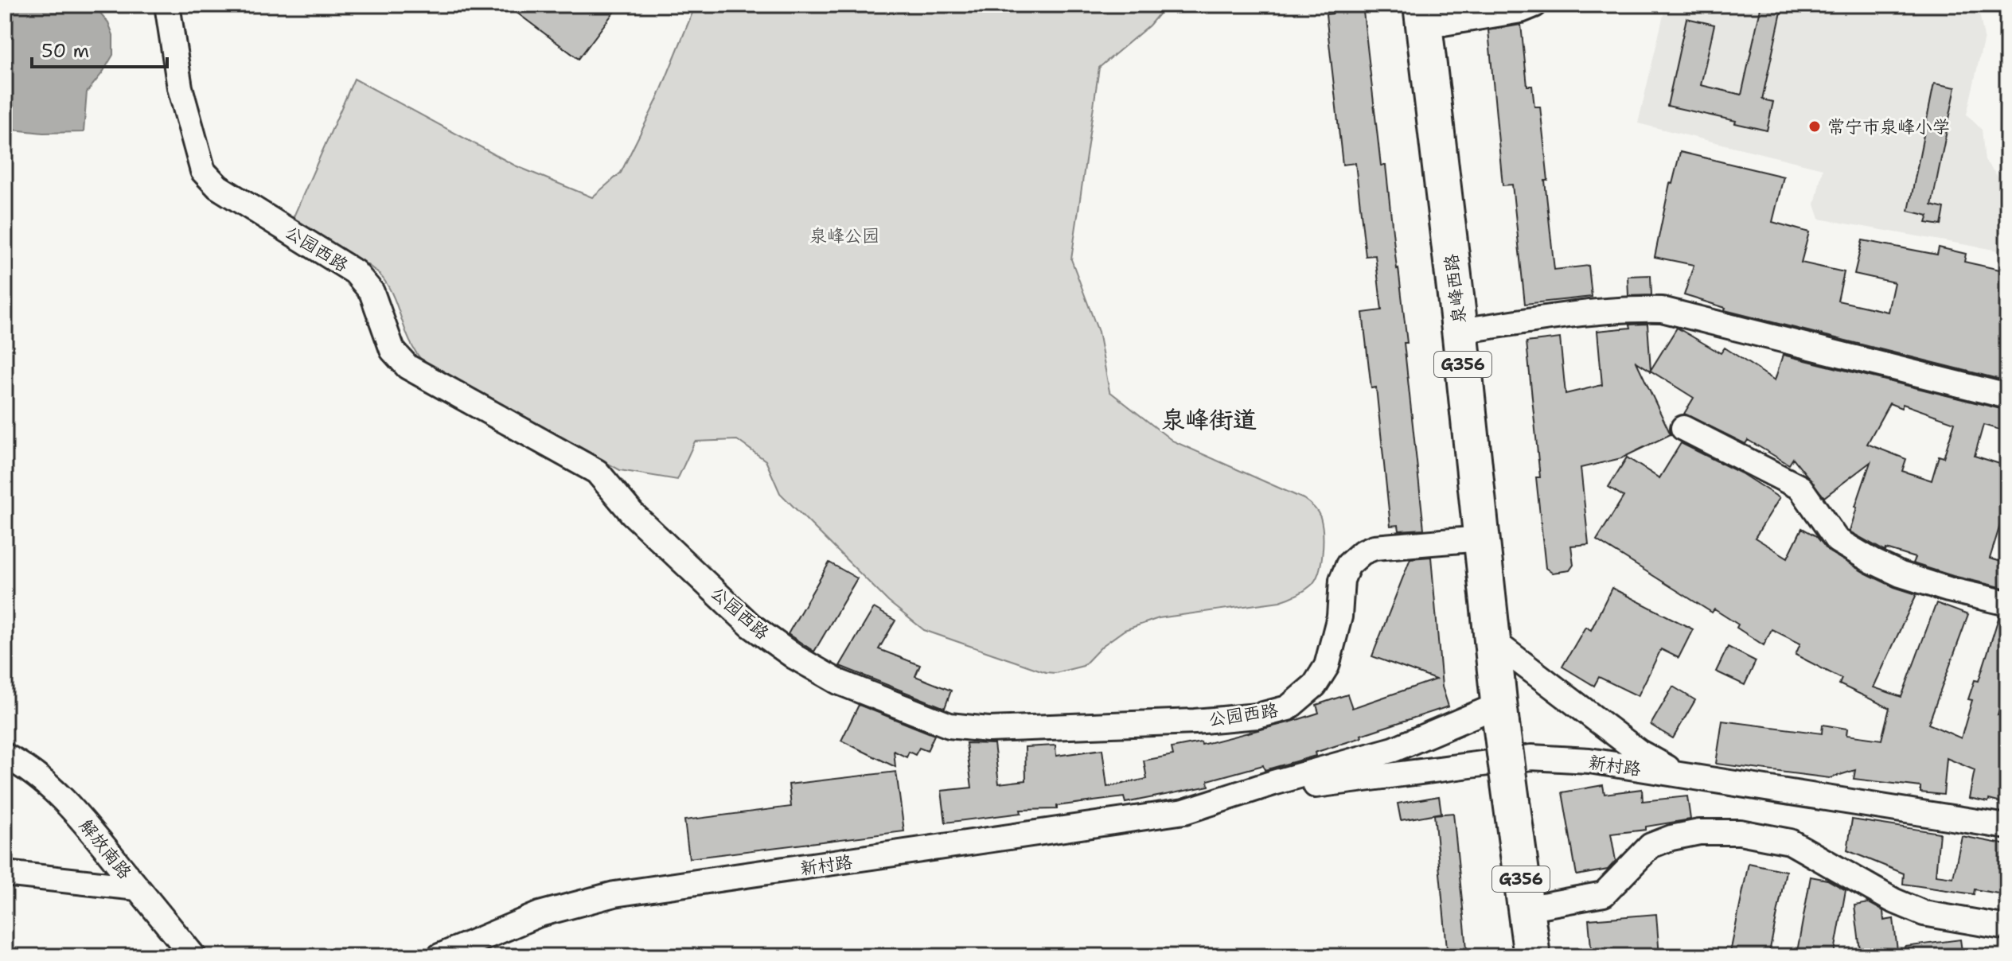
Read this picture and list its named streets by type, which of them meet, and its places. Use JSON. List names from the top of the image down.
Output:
{
  "streets": {
    "highway": ["泉峰西路", "G356"],
    "street": ["公园西路", "新村路", "解放南路"]
  },
  "crossings": [
    ["公园西路", "泉峰西路"],
    ["泉峰西路", "G356"],
    ["泉峰西路", "新村路"],
    ["G356", "新村路"]
  ],
  "districts": ["泉峰街道"],
  "parks": ["泉峰公园"],
  "places": ["常宁市泉峰小学"],
  "scale_bar": "50 m"
}
